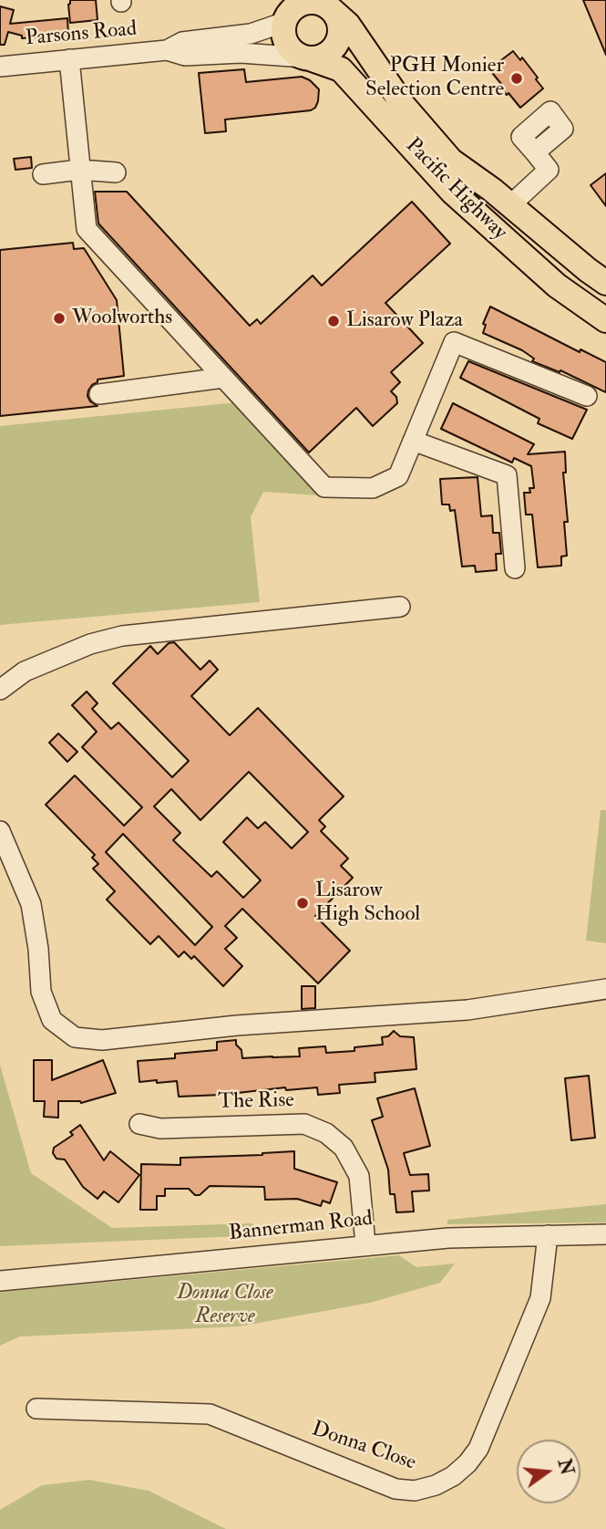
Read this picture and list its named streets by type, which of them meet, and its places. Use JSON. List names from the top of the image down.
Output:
{
  "streets": {
    "main road": ["Pacific Highway"],
    "street": [
      "Parsons Road",
      "The Rise",
      "Bannerman Road",
      "Donna Close"
    ]
  },
  "crossings": [
    ["Parsons Road", "Pacific Highway"],
    ["The Rise", "Bannerman Road"],
    ["Bannerman Road", "Donna Close"]
  ],
  "parks": ["Donna Close Reserve"],
  "places": [
    "PGH Monier Selection Centre",
    "Woolworths",
    "Lisarow Plaza",
    "Lisarow High School"
  ],
  "north": "right"
}
